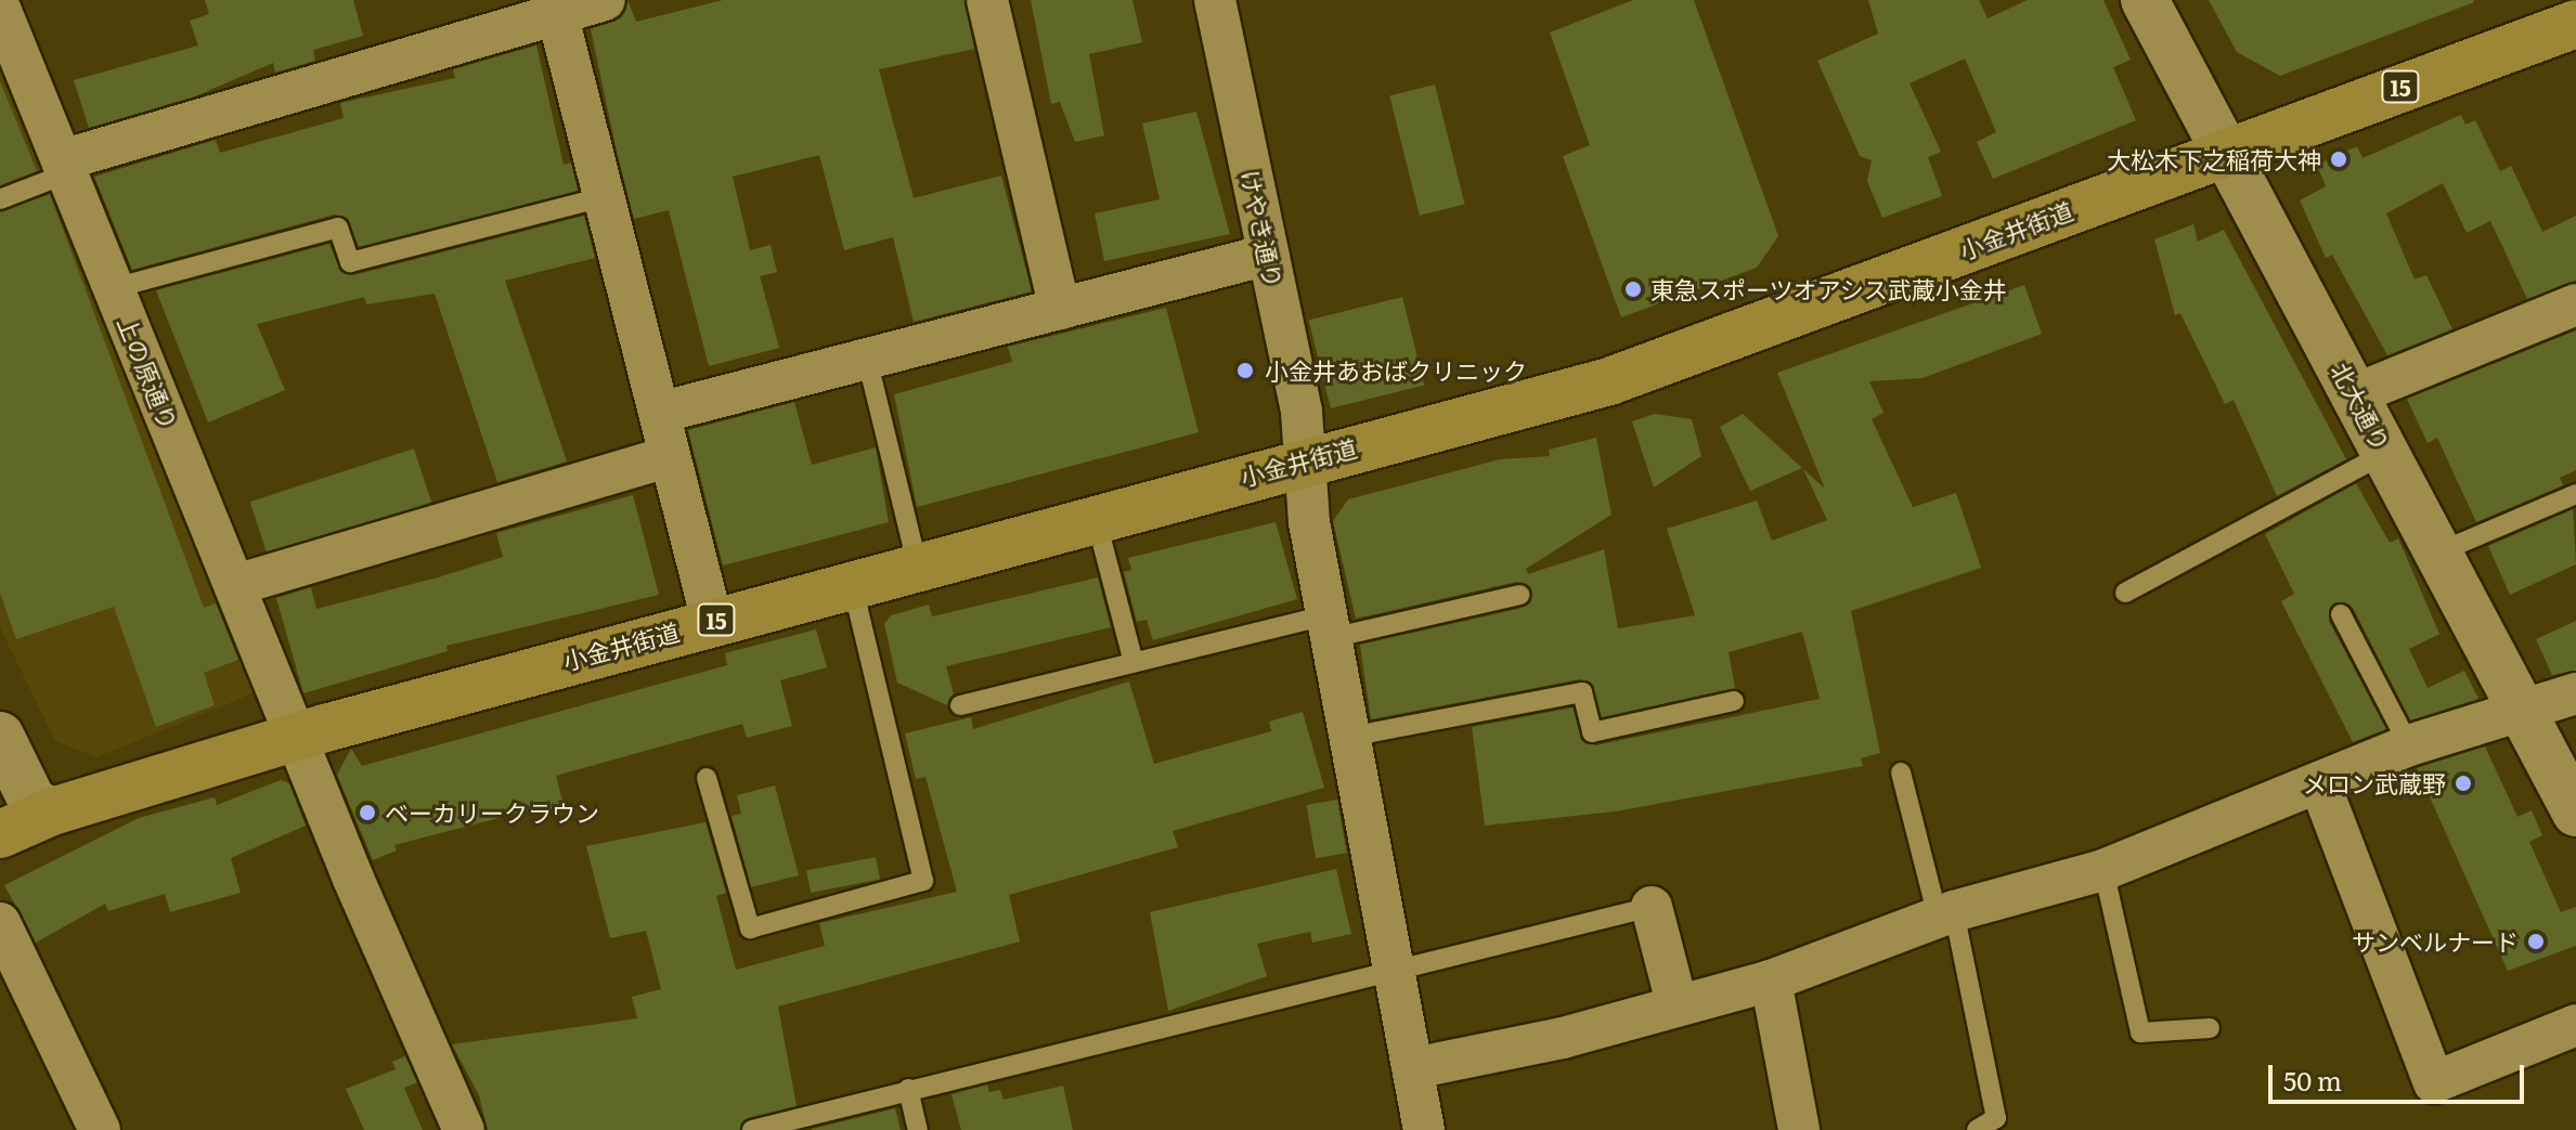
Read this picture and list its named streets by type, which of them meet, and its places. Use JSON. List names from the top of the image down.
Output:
{
  "streets": {
    "main road": ["15", "小金井街道"],
    "street": ["けやき通り", "上の原通り", "北大通り"]
  },
  "crossings": [
    ["けやき通り", "小金井街道"],
    ["小金井街道", "上の原通り"],
    ["小金井街道", "北大通り"]
  ],
  "places": [
    "大松木下之稲荷大神",
    "東急スポーツオアシス武蔵小金井",
    "小金井あおばクリニック",
    "メロン武蔵野",
    "ベーカリークラウン",
    "サンベルナード"
  ],
  "scale_bar": "50 m"
}
